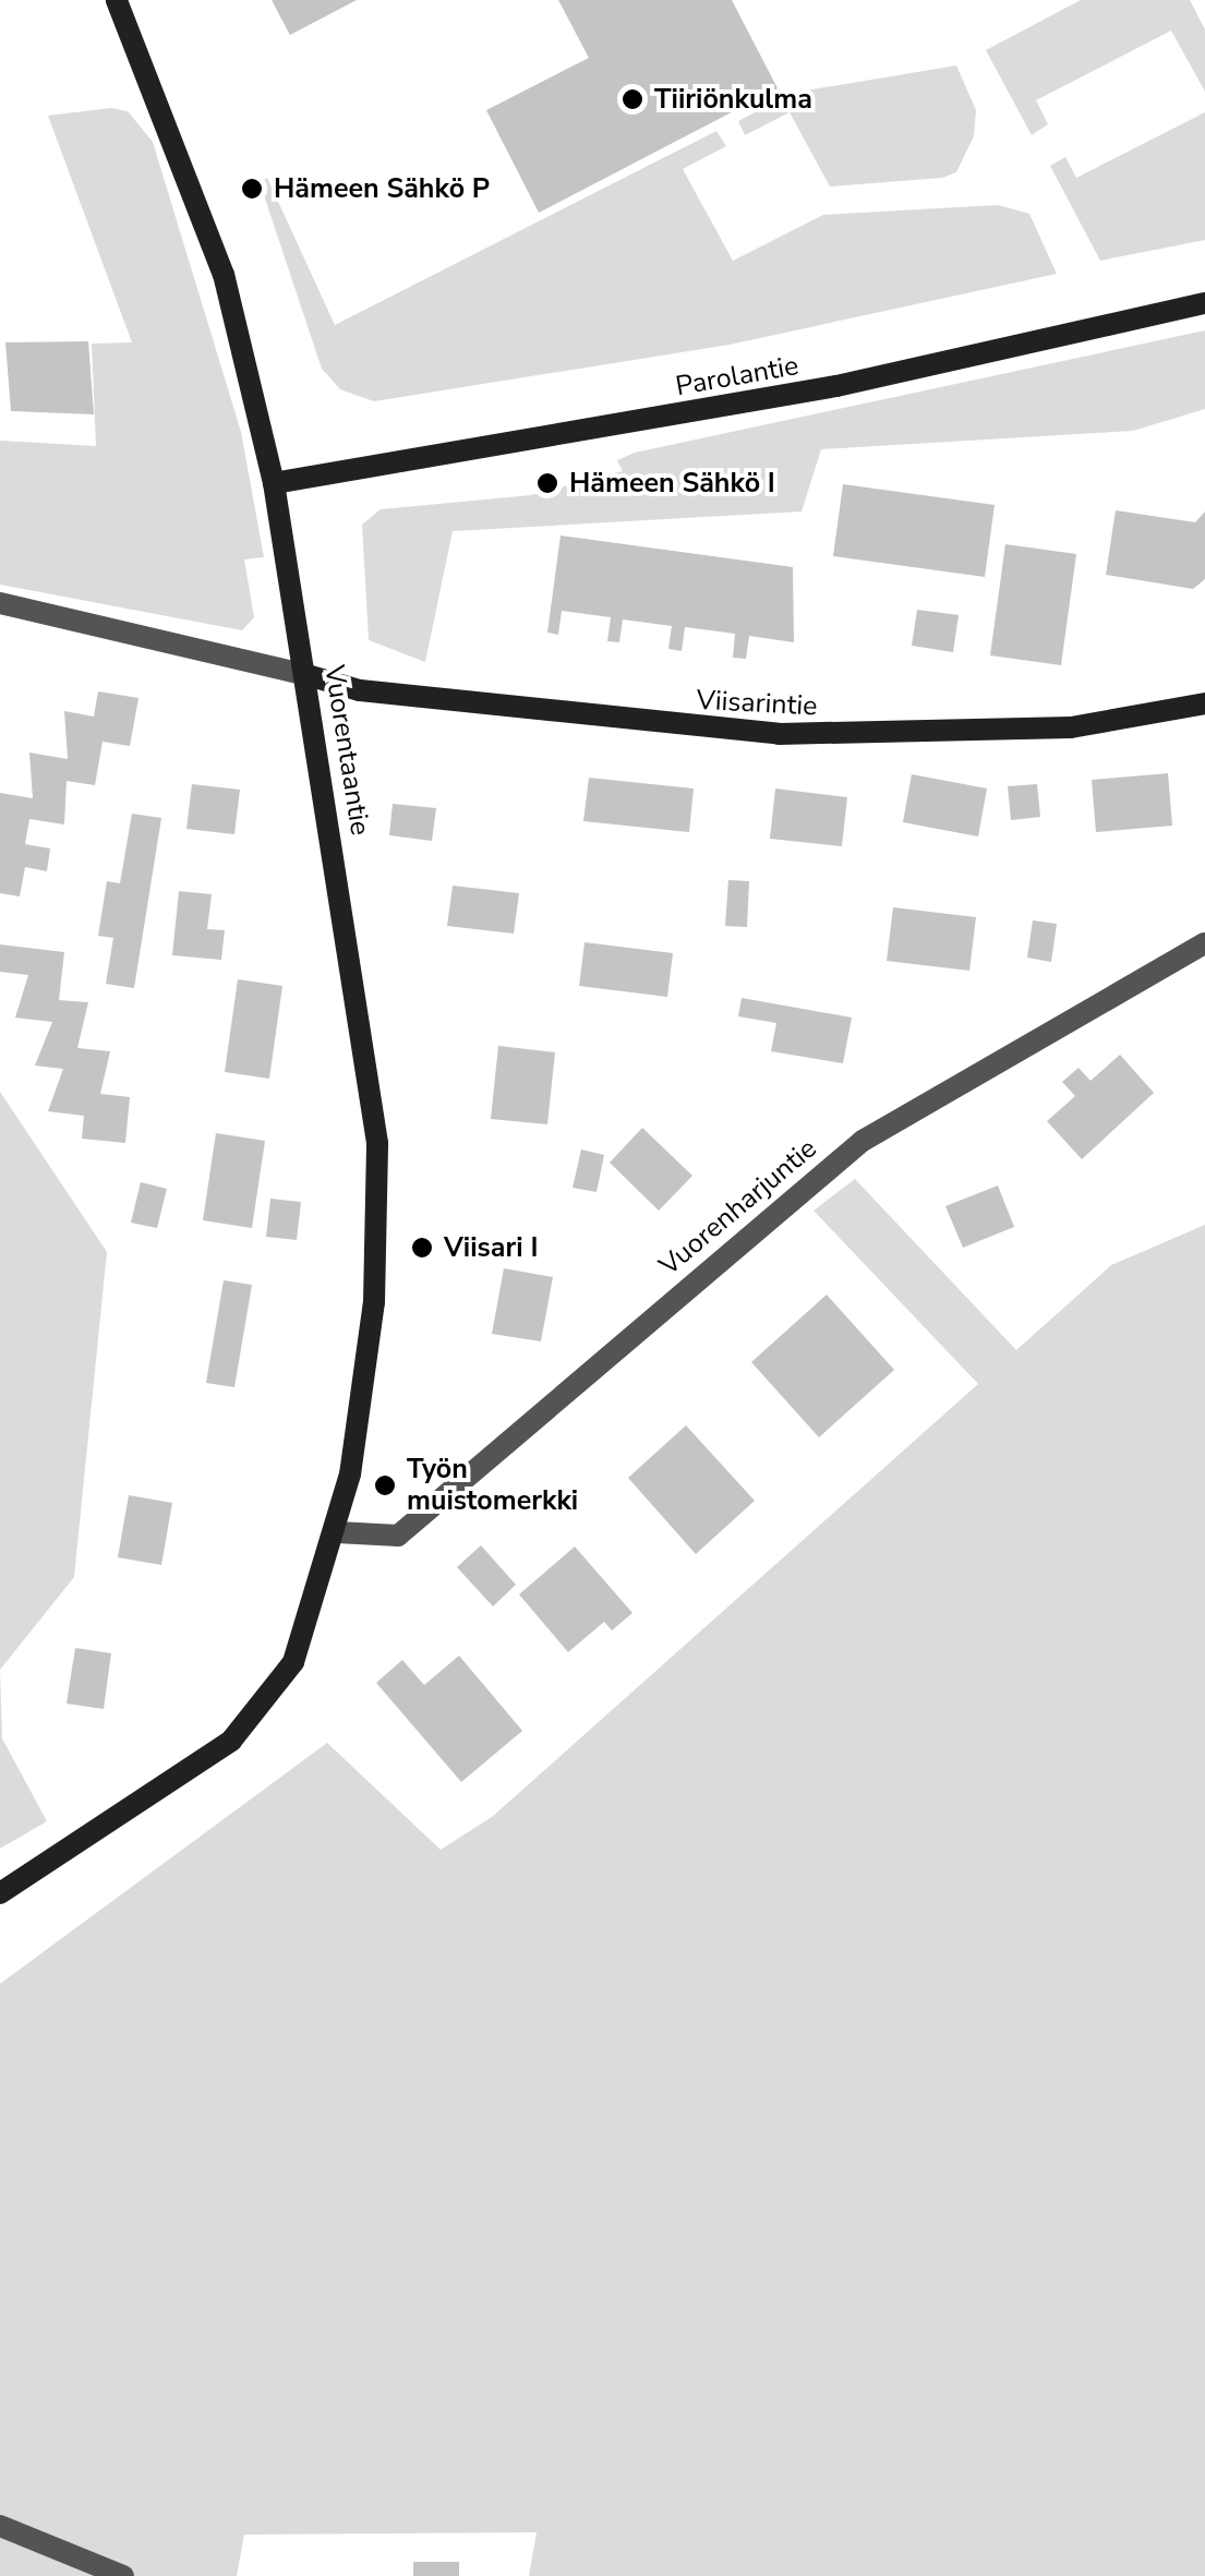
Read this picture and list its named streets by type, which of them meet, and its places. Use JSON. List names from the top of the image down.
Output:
{
  "streets": {
    "main road": ["Parolantie", "Viisarintie", "Vuorentaantie"],
    "street": ["Vuorenharjuntie"]
  },
  "crossings": [
    ["Parolantie", "Vuorentaantie"],
    ["Viisarintie", "Vuorentaantie"],
    ["Vuorentaantie", "Vuorenharjuntie"]
  ],
  "places": [
    "Tiiriönkulma",
    "Hämeen Sähkö P",
    "Hämeen Sähkö I",
    "Viisari I",
    "Työn muistomerkki"
  ]
}
